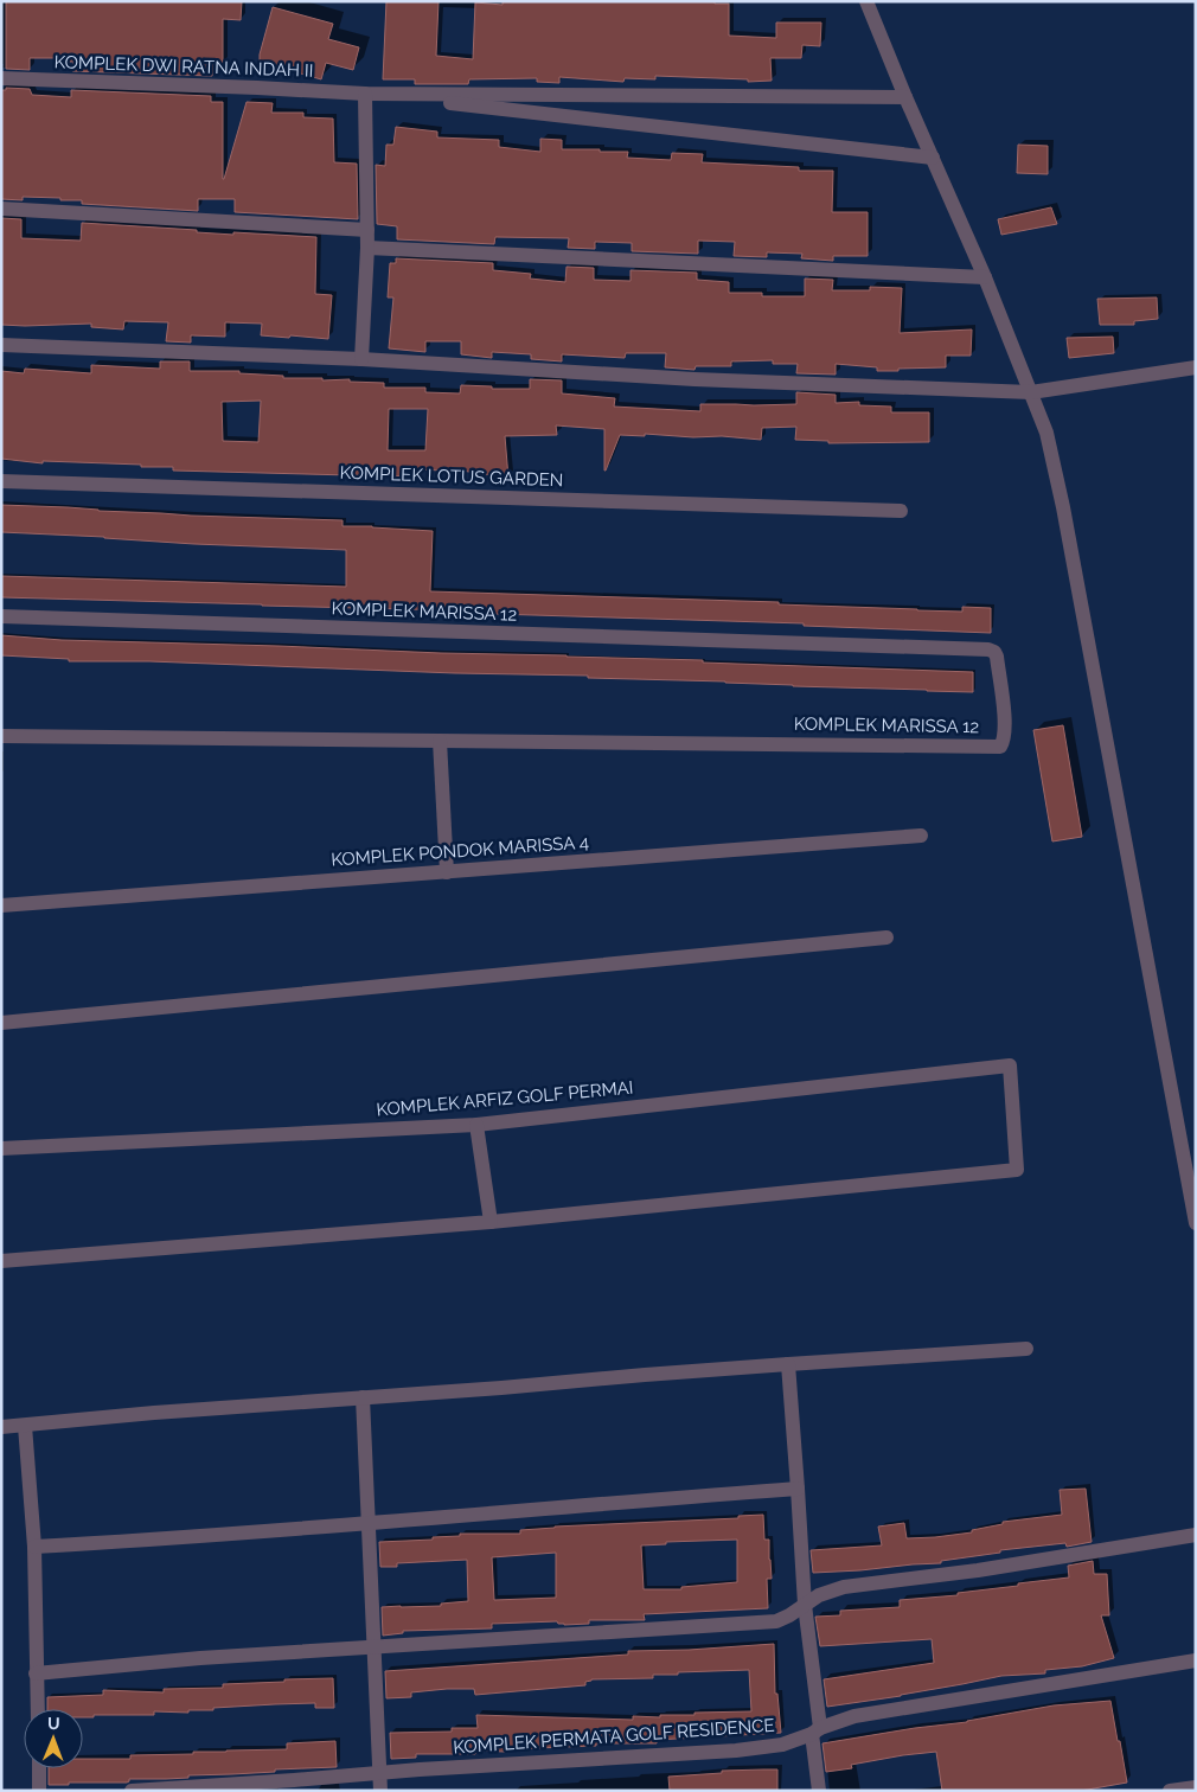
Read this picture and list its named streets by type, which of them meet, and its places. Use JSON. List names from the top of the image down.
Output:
{
  "streets": {
    "street": [
      "KOMPLEK DWI RATNA INDAH II",
      "KOMPLEK LOTUS GARDEN",
      "KOMPLEK MARISSA 12",
      "KOMPLEK PONDOK MARISSA 4",
      "KOMPLEK ARFIZ GOLF PERMAI",
      "KOMPLEK PERMATA GOLF RESIDENCE"
    ]
  },
  "north": "top"
}
